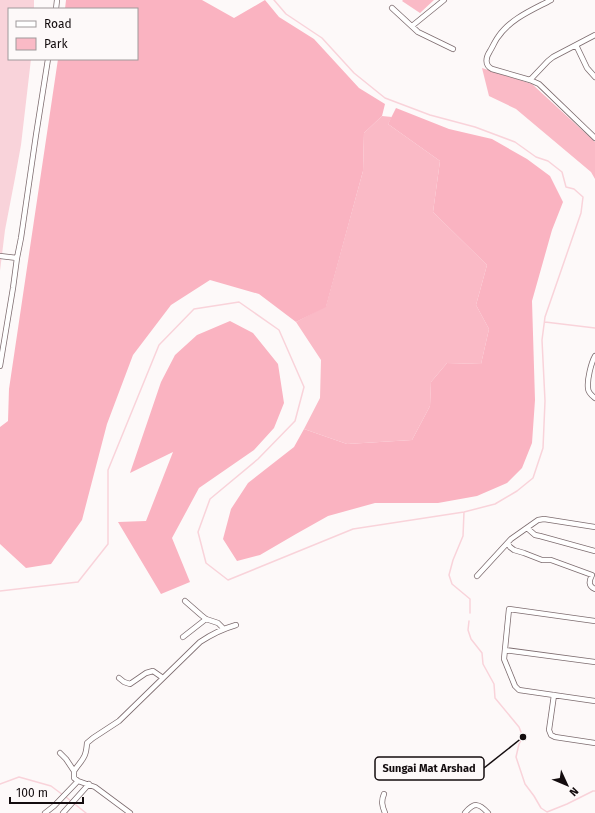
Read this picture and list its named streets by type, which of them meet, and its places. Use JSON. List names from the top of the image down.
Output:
{
  "places": ["Sungai Mat Arshad"],
  "legend": ["Road", "Park"],
  "scale_bar": "100 m",
  "north": "bottom right"
}
